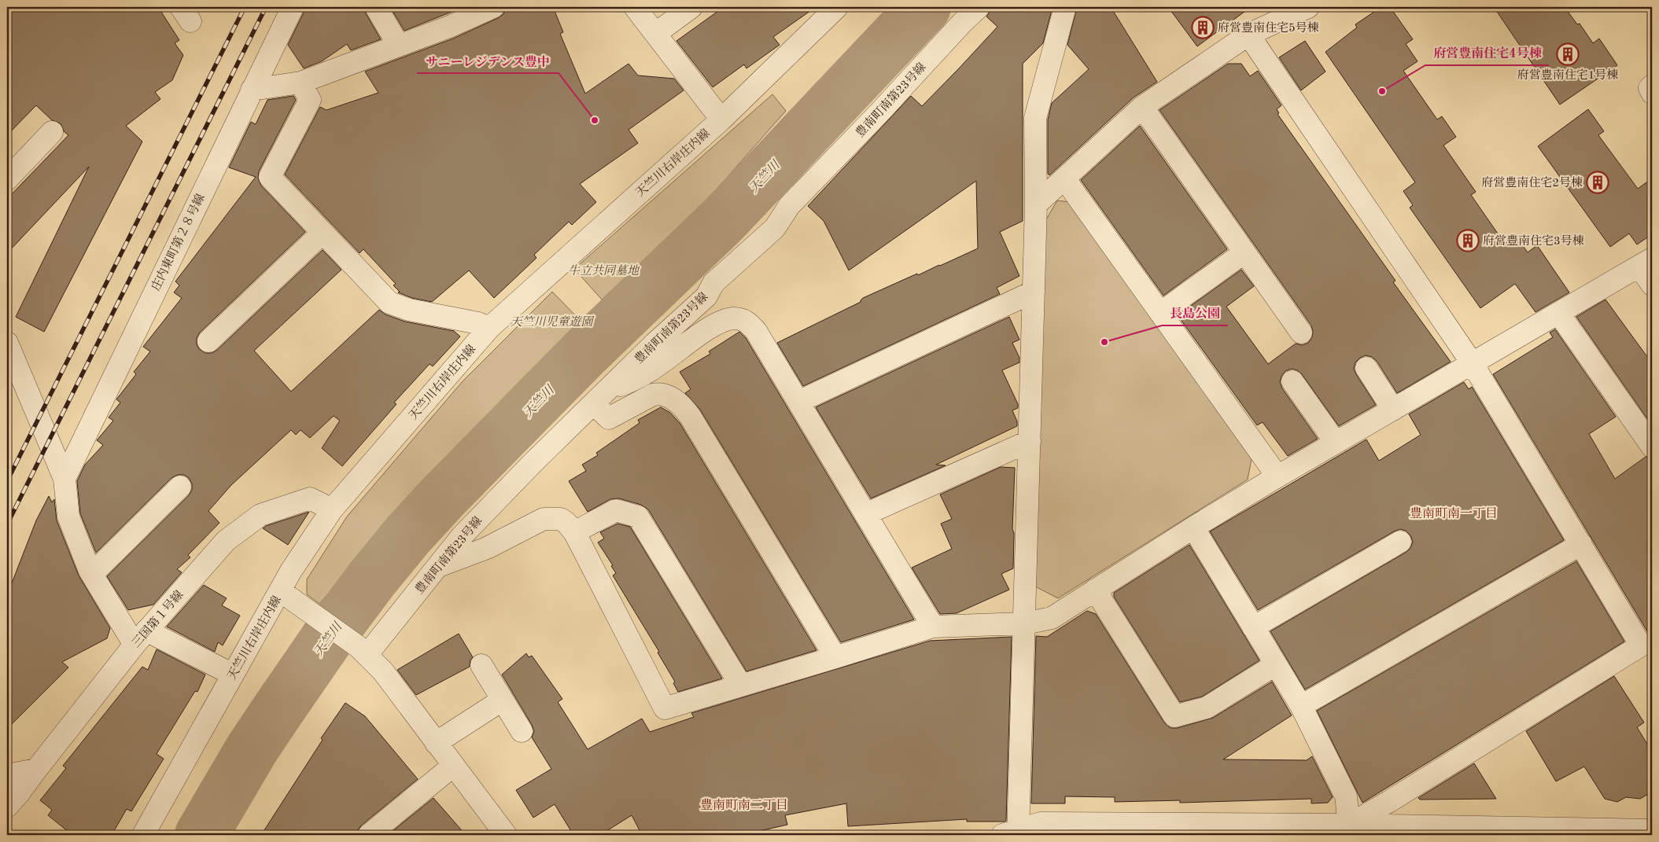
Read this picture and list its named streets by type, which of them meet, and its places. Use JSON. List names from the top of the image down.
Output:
{
  "streets": {
    "street": [
      "豊南町南第23号線",
      "天竺川右岸庄内線",
      "庄内東町第２８号線",
      "三国第１号線"
    ]
  },
  "crossings": [
    ["天竺川右岸庄内線", "三国第１号線"]
  ],
  "districts": ["豊南町南一丁目", "豊南町南二丁目"],
  "water": ["天竺川"],
  "parks": ["牛立共同墓地", "天竺川児童遊園"],
  "places": {
    "building": [
      "府営豊南住宅5号棟",
      "府営豊南住宅1号棟",
      "府営豊南住宅2号棟",
      "府営豊南住宅3号棟"
    ],
    "other": ["府営豊南住宅4号棟", "サニーレジデンス豊中", "長島公園"]
  }
}
